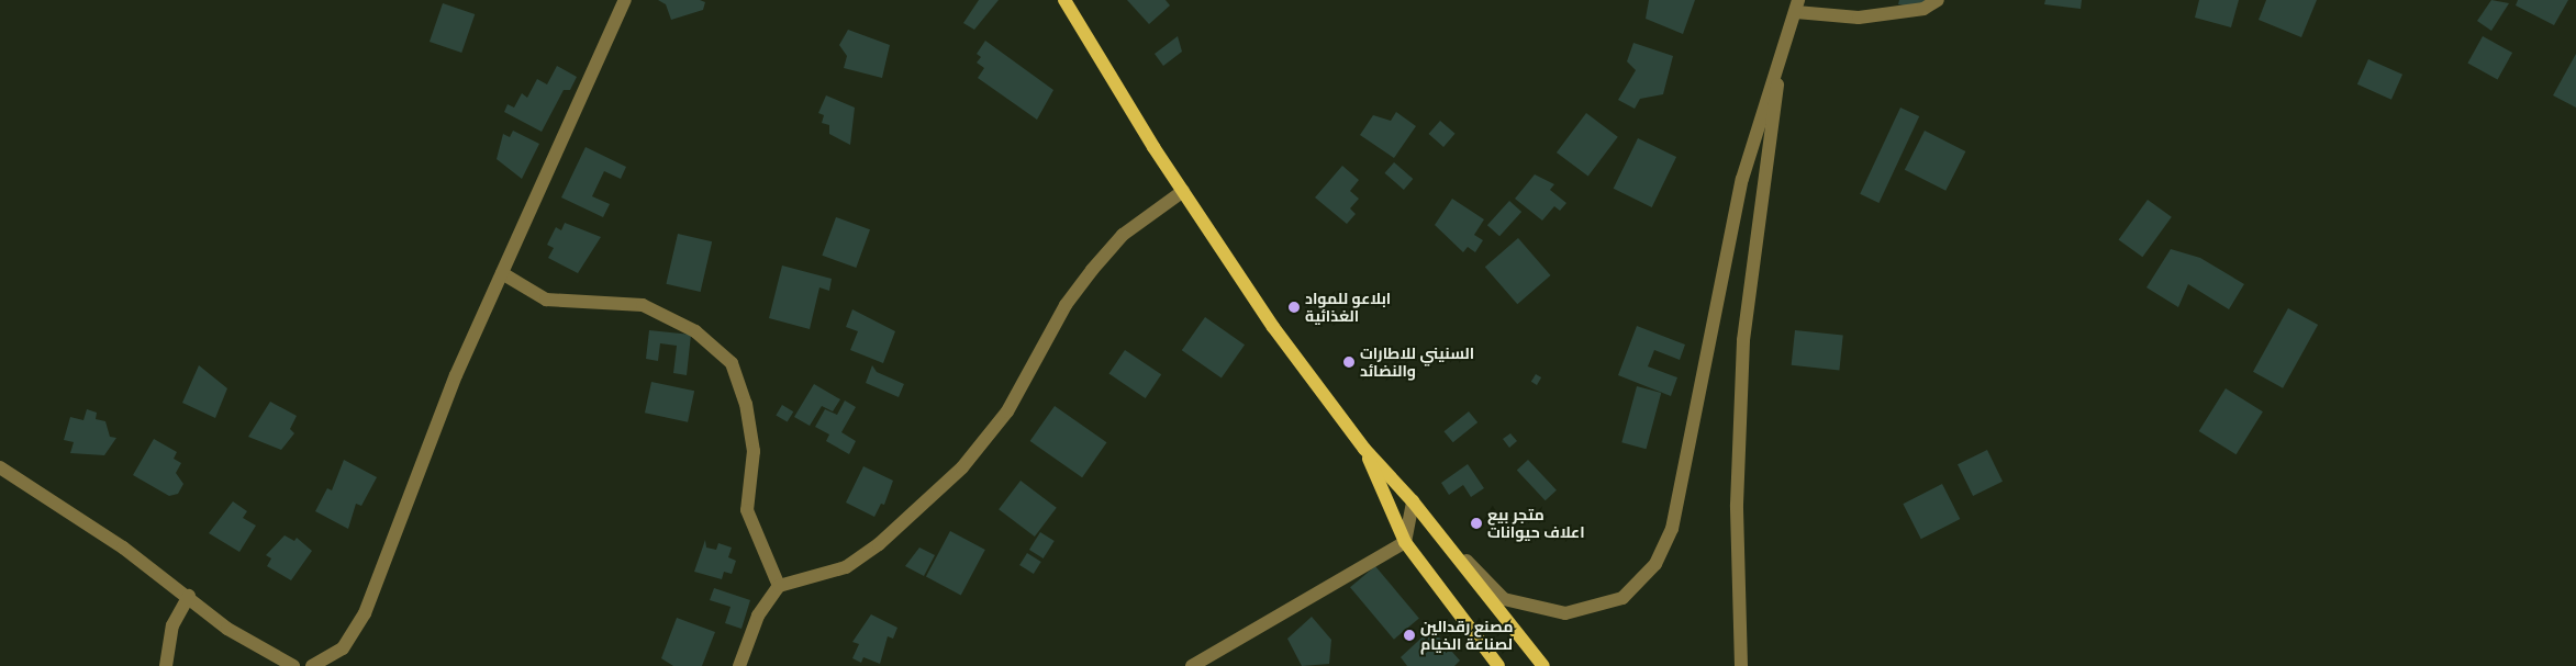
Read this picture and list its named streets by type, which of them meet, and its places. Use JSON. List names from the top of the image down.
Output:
{
  "places": [
    "ابلاعو للمواد الغذائية",
    "السنيني للاطارات والنضائد",
    "متجر بيع اعلاف حيوانات",
    "مصنع رقدالين لصناعة الخيام"
  ]
}
